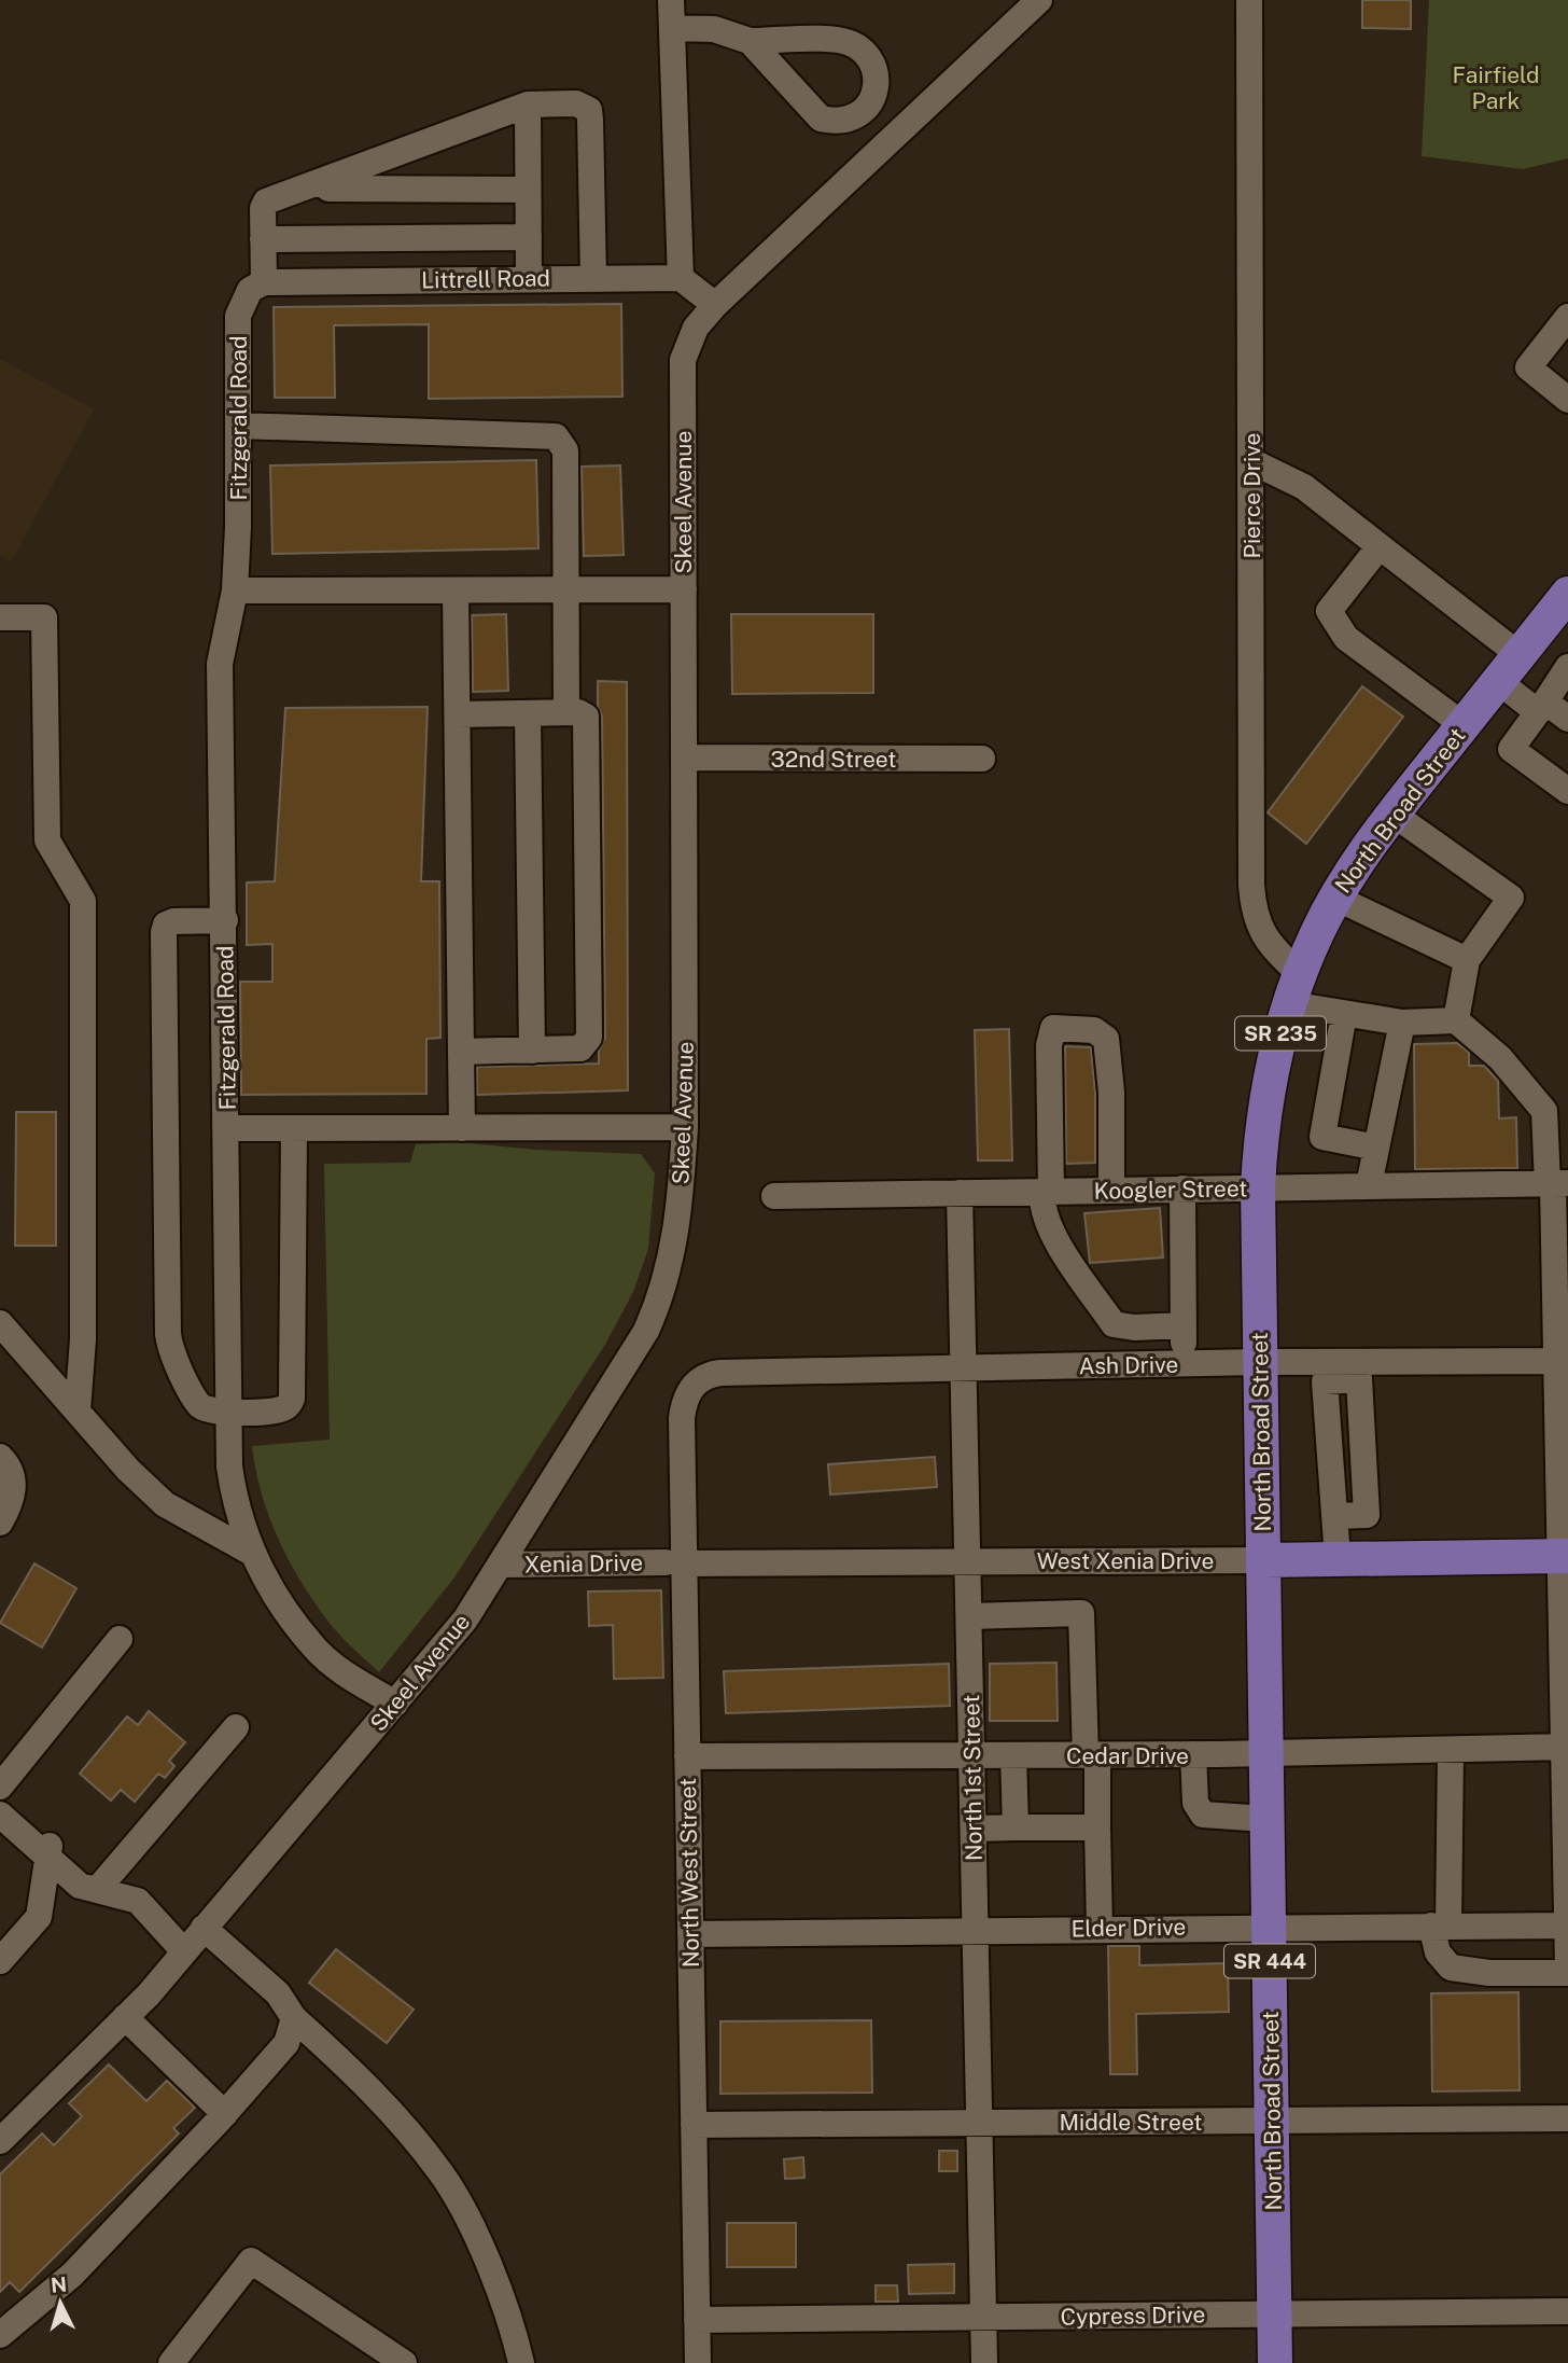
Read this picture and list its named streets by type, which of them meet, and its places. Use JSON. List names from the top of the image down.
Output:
{
  "streets": {
    "main road": [
      "North Broad Street",
      "SR 235",
      "West Xenia Drive",
      "SR 444"
    ],
    "street": [
      "Littrell Road",
      "Fitzgerald Road",
      "Pierce Drive",
      "Skeel Avenue",
      "32nd Street",
      "Koogler Street",
      "Ash Drive",
      "Xenia Drive",
      "Cedar Drive",
      "North 1st Street",
      "North West Street",
      "Elder Drive",
      "Middle Street",
      "Cypress Drive"
    ]
  },
  "crossings": [
    ["Littrell Road", "Fitzgerald Road"],
    ["Fitzgerald Road", "Skeel Avenue"],
    ["Pierce Drive", "North Broad Street"],
    ["Skeel Avenue", "32nd Street"],
    ["Skeel Avenue", "Xenia Drive"],
    ["North Broad Street", "Koogler Street"],
    ["North Broad Street", "Ash Drive"],
    ["North Broad Street", "West Xenia Drive"],
    ["North Broad Street", "Cedar Drive"],
    ["North Broad Street", "Elder Drive"],
    ["North Broad Street", "Middle Street"],
    ["North Broad Street", "Cypress Drive"],
    ["Koogler Street", "North 1st Street"],
    ["Ash Drive", "North 1st Street"],
    ["Ash Drive", "North West Street"],
    ["West Xenia Drive", "Xenia Drive"],
    ["West Xenia Drive", "North 1st Street"],
    ["West Xenia Drive", "North West Street"],
    ["Xenia Drive", "North West Street"],
    ["Cedar Drive", "North 1st Street"],
    ["Cedar Drive", "North West Street"],
    ["North 1st Street", "Elder Drive"],
    ["North 1st Street", "Middle Street"],
    ["North 1st Street", "Cypress Drive"],
    ["North West Street", "Elder Drive"],
    ["North West Street", "Middle Street"],
    ["North West Street", "Cypress Drive"]
  ],
  "parks": ["Fairfield Park"],
  "north": "top"
}
